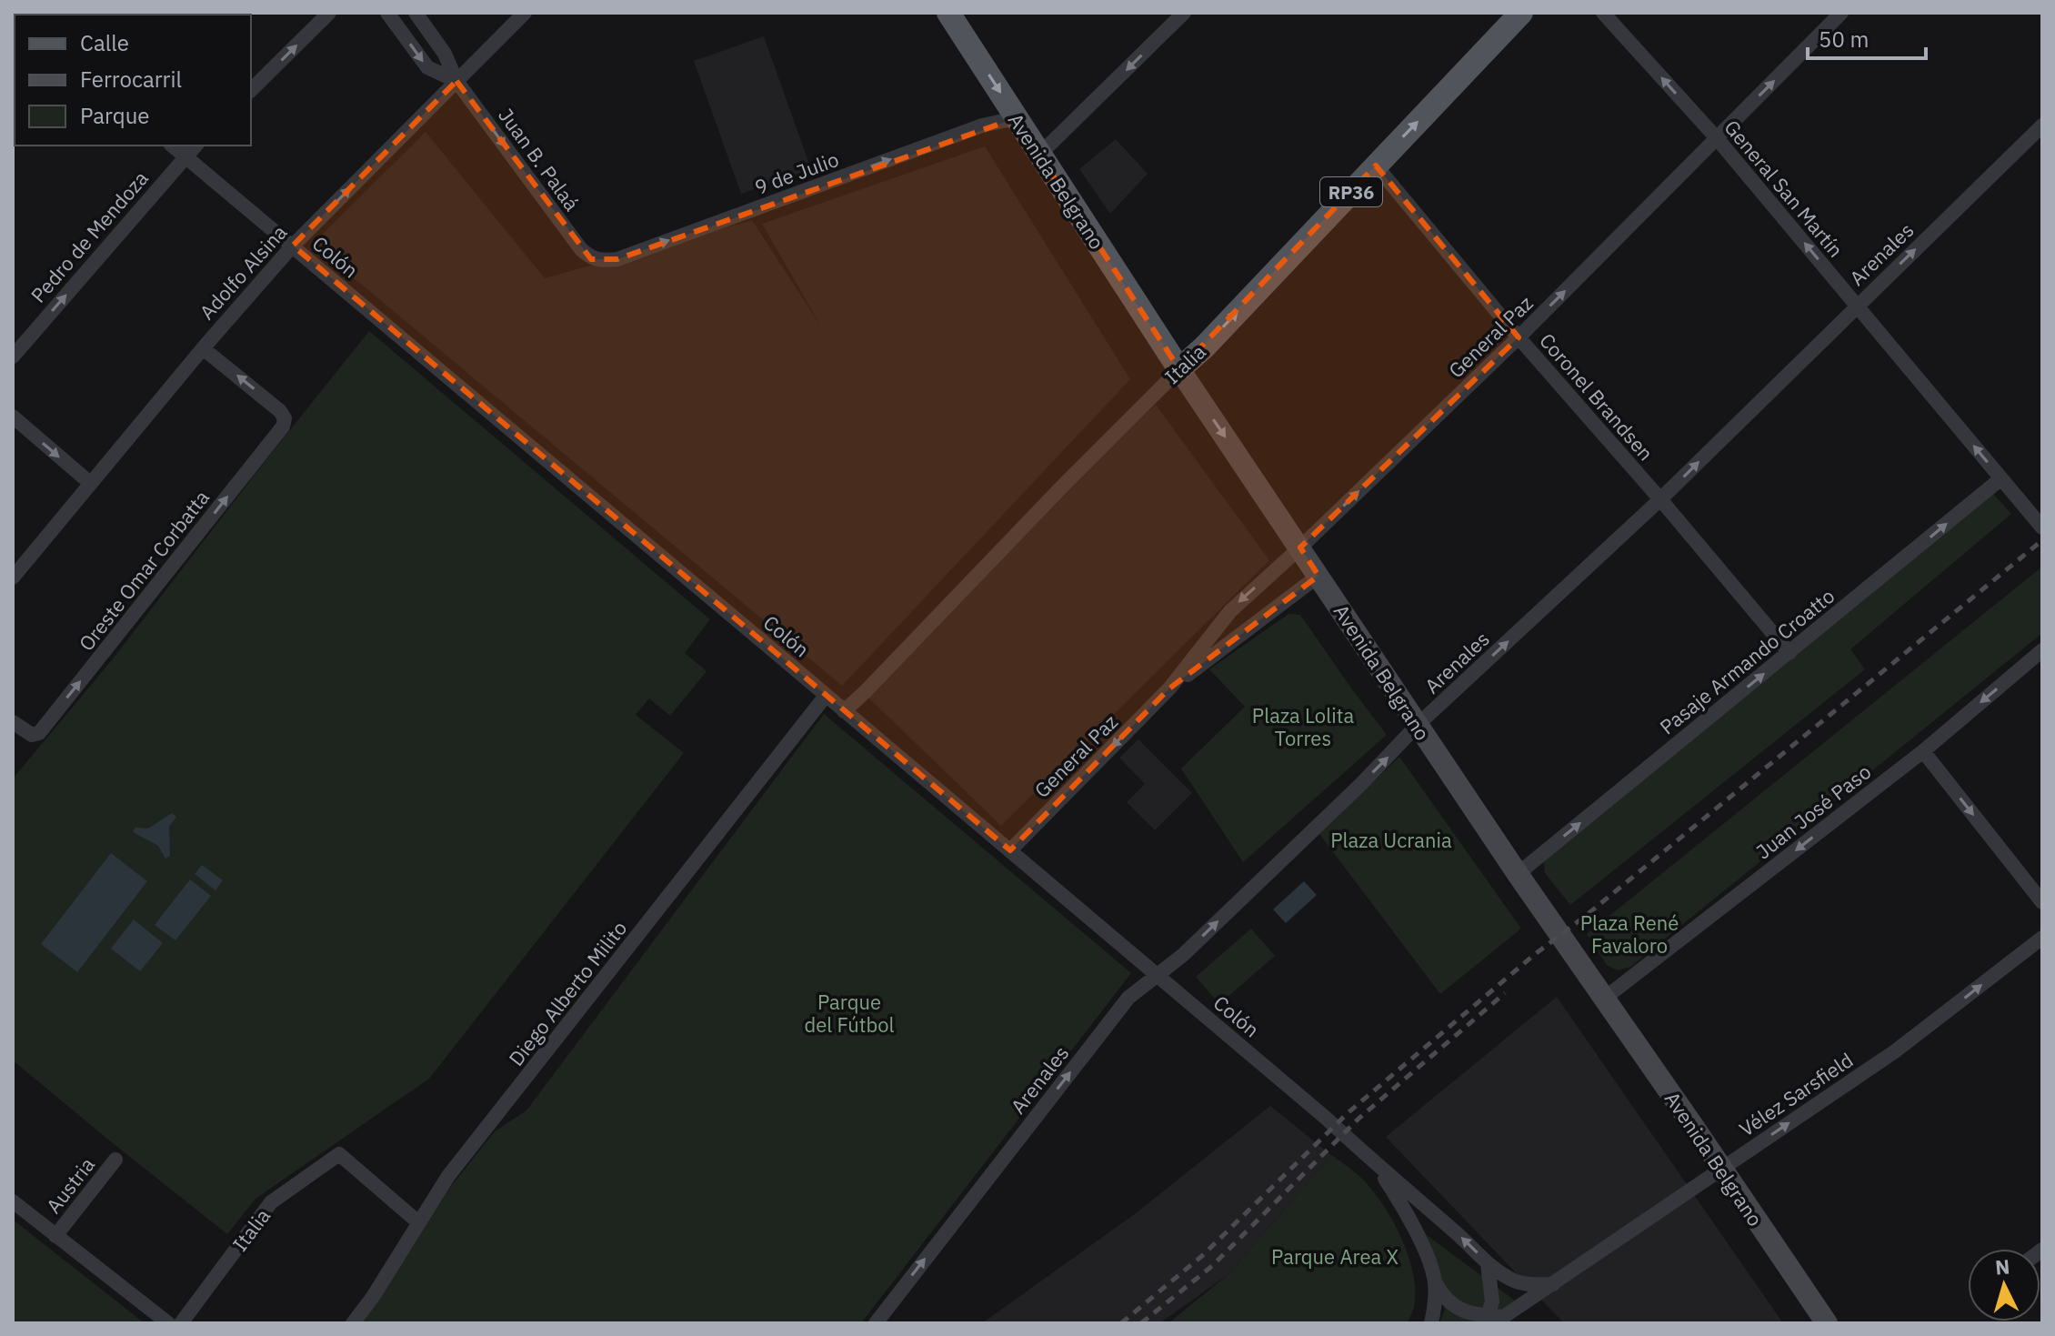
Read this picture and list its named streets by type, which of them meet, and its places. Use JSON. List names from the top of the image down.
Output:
{
  "streets": {
    "main road": ["Avenida Belgrano", "RP36", "Italia"],
    "street": [
      "Juan B. Palaá",
      "9 de Julio",
      "General San Martín",
      "Pedro de Mendoza",
      "Arenales",
      "Colón",
      "Adolfo Alsina",
      "General Paz",
      "Coronel Brandsen",
      "Oreste Omar Corbatta",
      "Pasaje Armando Croatto",
      "Juan José Paso",
      "Diego Alberto Milito",
      "Vélez Sarsfield",
      "Austria"
    ]
  },
  "crossings": [
    ["Juan B. Palaá", "9 de Julio"],
    ["Juan B. Palaá", "Adolfo Alsina"],
    ["9 de Julio", "Avenida Belgrano"],
    ["Avenida Belgrano", "Arenales"],
    ["Avenida Belgrano", "General Paz"],
    ["Avenida Belgrano", "Italia"],
    ["Avenida Belgrano", "Pasaje Armando Croatto"],
    ["Avenida Belgrano", "Juan José Paso"],
    ["Avenida Belgrano", "Vélez Sarsfield"],
    ["General San Martín", "Arenales"],
    ["General San Martín", "General Paz"],
    ["General San Martín", "Pasaje Armando Croatto"],
    ["Pedro de Mendoza", "Colón"],
    ["Arenales", "Colón"],
    ["Arenales", "Coronel Brandsen"],
    ["Colón", "Adolfo Alsina"],
    ["Colón", "General Paz"],
    ["Colón", "Italia"],
    ["Colón", "Diego Alberto Milito"],
    ["Colón", "Vélez Sarsfield"],
    ["Adolfo Alsina", "Oreste Omar Corbatta"],
    ["General Paz", "Coronel Brandsen"],
    ["Italia", "Coronel Brandsen"],
    ["Italia", "Diego Alberto Milito"],
    ["Coronel Brandsen", "Pasaje Armando Croatto"]
  ],
  "one_way": [
    "Juan B. Palaá",
    "9 de Julio",
    "General San Martín",
    "Pedro de Mendoza",
    "Arenales",
    "Italia",
    "Pasaje Armando Croatto",
    "Juan José Paso",
    "Vélez Sarsfield"
  ],
  "parks": [
    "Plaza Lolita Torres",
    "Plaza Ucrania",
    "Plaza René Favaloro",
    "Parque del Fútbol",
    "Parque Area X"
  ],
  "legend": ["Calle", "Ferrocarril", "Parque"],
  "scale_bar": "50 m",
  "north": "top"
}
